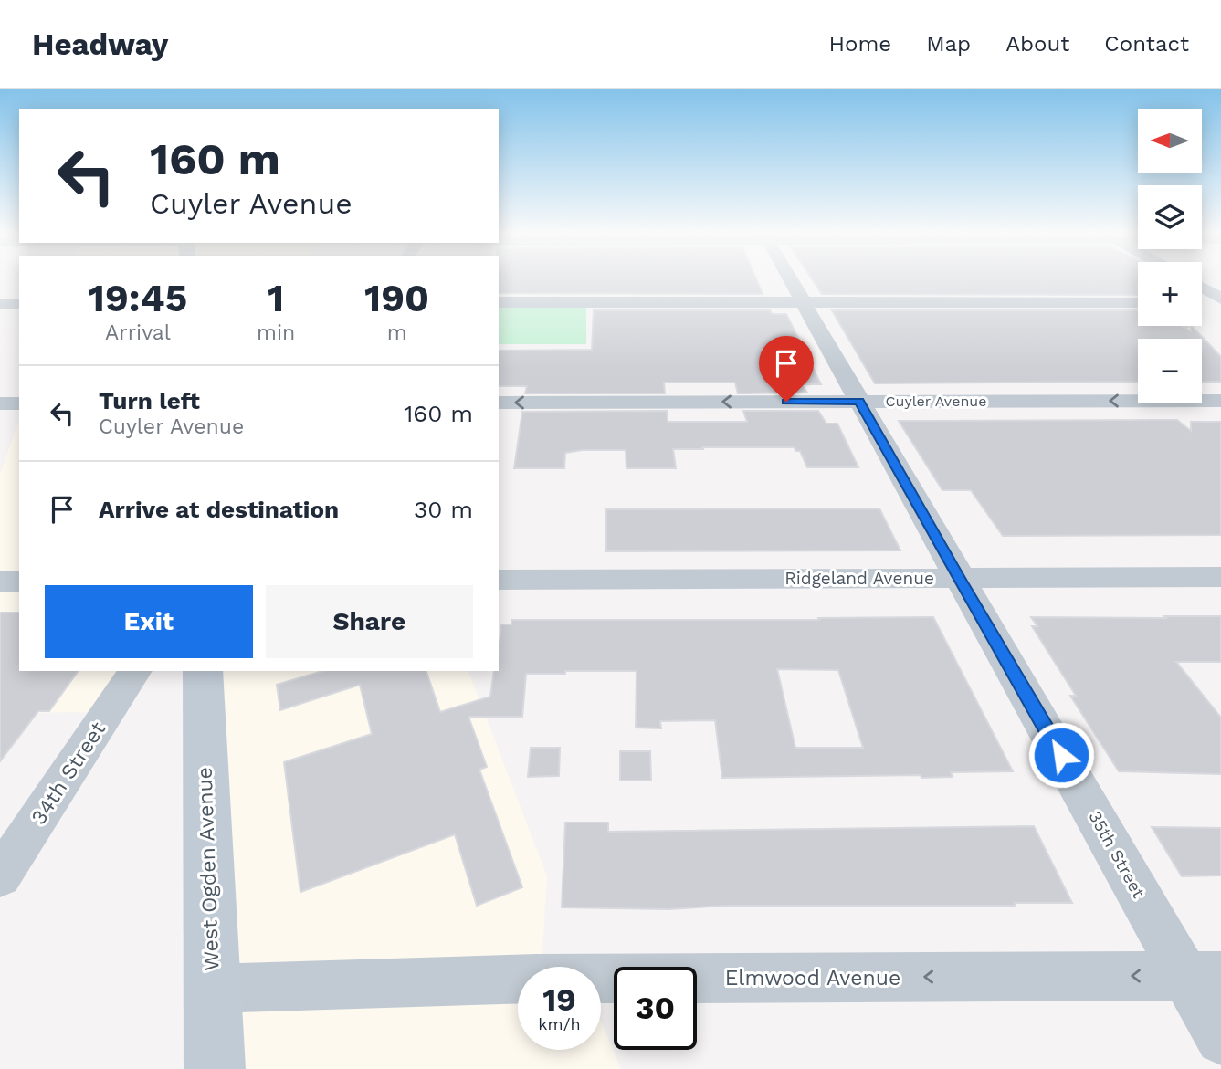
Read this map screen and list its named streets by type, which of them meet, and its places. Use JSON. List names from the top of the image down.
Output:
{
  "streets": {
    "main road": ["West Ogden Avenue"],
    "street": [
      "Cuyler Avenue",
      "Ridgeland Avenue",
      "34th Street",
      "35th Street",
      "Elmwood Avenue"
    ]
  },
  "crossings": [
    ["Cuyler Avenue", "35th Street"],
    ["Ridgeland Avenue", "35th Street"],
    ["35th Street", "Elmwood Avenue"],
    ["West Ogden Avenue", "Elmwood Avenue"]
  ],
  "one_way": ["Elmwood Avenue"],
  "north": "left",
  "page": {
    "header": "Headway",
    "nav": [
      "Home",
      "Map",
      "About",
      "Contact"
    ],
    "map_buttons": ["+", "−"],
    "turn": ["160 m", "Cuyler Avenue"],
    "eta": [
      "19:45",
      "Arrival",
      "1",
      "min",
      "190",
      "m"
    ],
    "list": [
      {
        "name": "Turn left",
        "note": "Cuyler Avenue",
        "value": "160 m"
      },
      {
        "name": "Arrive at destination",
        "value": "30 m"
      }
    ],
    "buttons": ["Exit", "Share"],
    "speed": "19 km/h",
    "limit": "30"
  }
}
